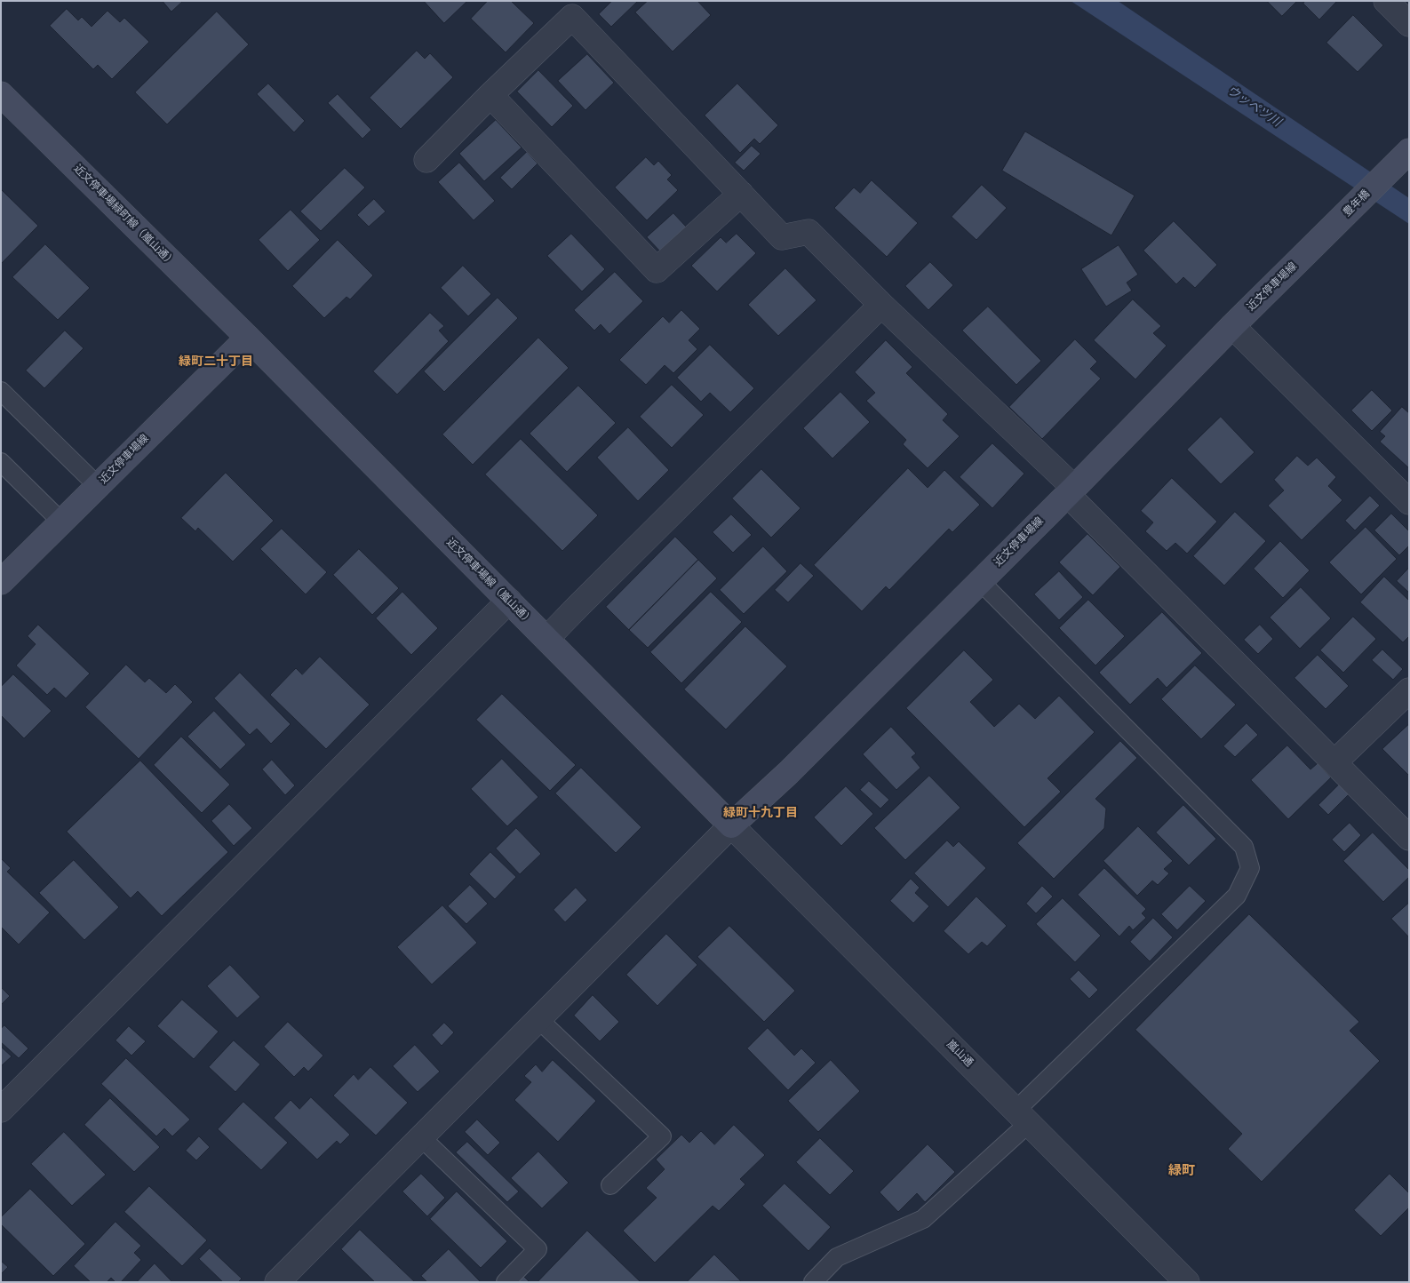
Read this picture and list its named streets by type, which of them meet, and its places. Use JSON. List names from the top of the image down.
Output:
{
  "streets": {
    "main road": [
      "豊年橋",
      "近文停車場緑町線（嵐山通）",
      "近文停車場線",
      "近文停車場線（嵐山通）"
    ],
    "street": ["嵐山通"]
  },
  "crossings": [
    ["豊年橋", "近文停車場線"],
    ["近文停車場緑町線（嵐山通）", "近文停車場線"],
    ["近文停車場緑町線（嵐山通）", "近文停車場線（嵐山通）"],
    ["近文停車場線", "近文停車場線（嵐山通）"],
    ["近文停車場線", "嵐山通"],
    ["近文停車場線（嵐山通）", "嵐山通"]
  ],
  "districts": ["緑町二十丁目", "緑町十九丁目", "緑町"],
  "water": ["ウッペツ川"]
}
